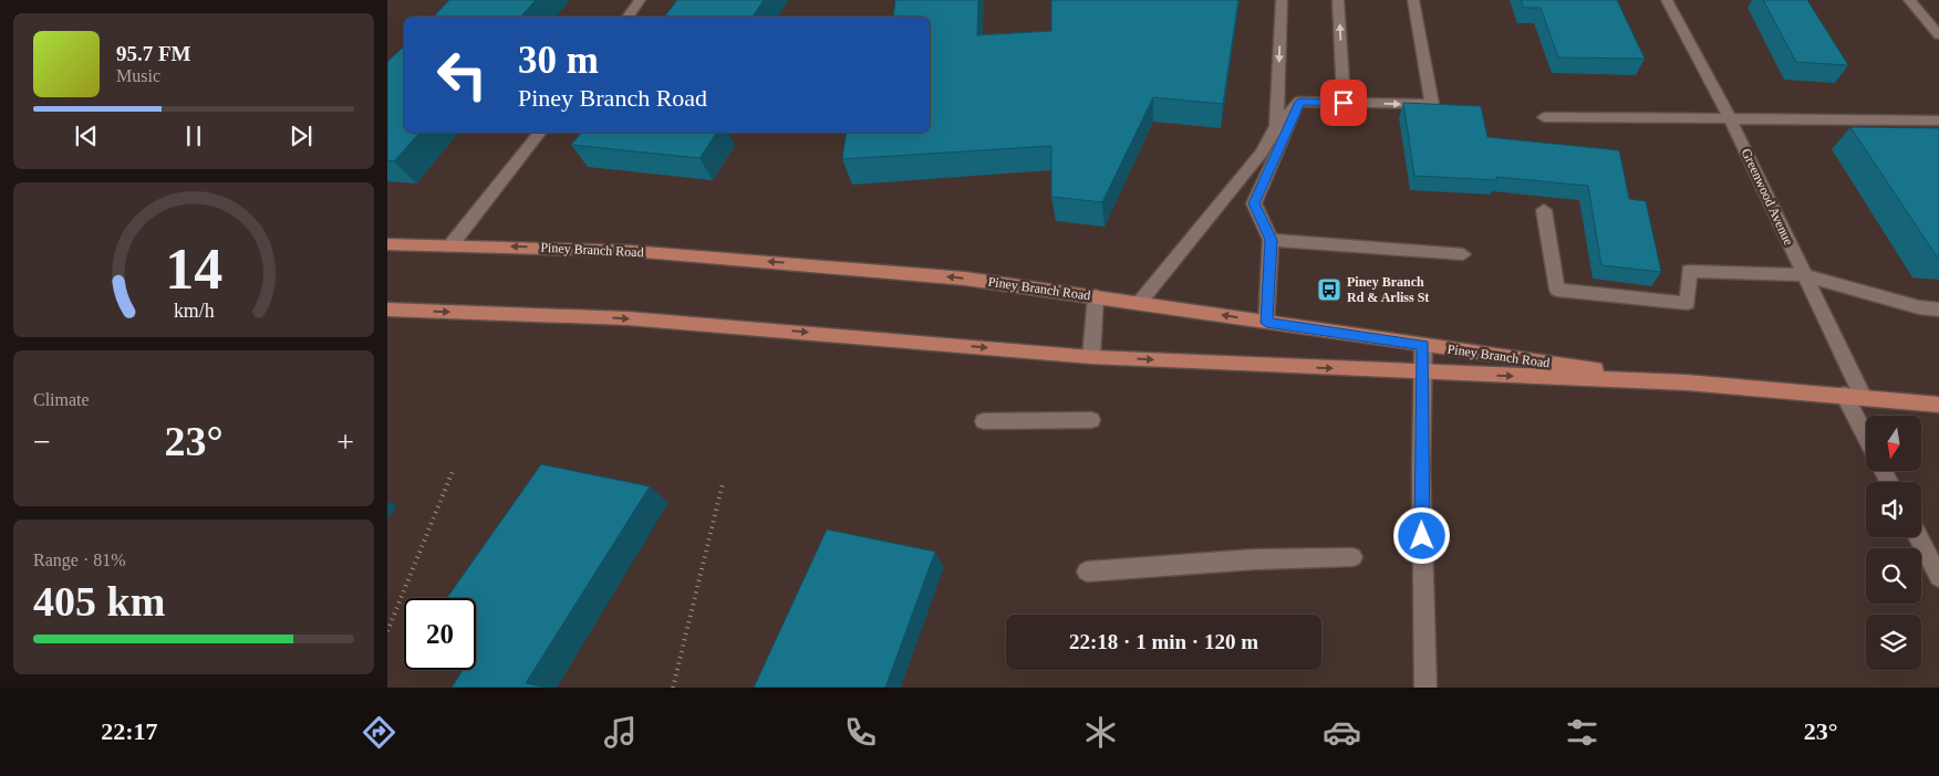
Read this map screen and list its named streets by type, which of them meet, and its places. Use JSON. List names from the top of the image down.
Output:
{
  "streets": {
    "main road": ["Piney Branch Road"],
    "street": ["Greenwood Avenue"]
  },
  "crossings": [
    ["Greenwood Avenue", "Piney Branch Road"]
  ],
  "places": {
    "bus stop": ["Piney Branch Rd & Arliss St"]
  },
  "north": "bottom",
  "page": {
    "turn": ["30 m", "Piney Branch Road"],
    "song": ["95.7 FM", "Music"],
    "tile": [
      "Climate",
      ["Range · 81%", "405 km"]
    ],
    "heat": ["−", "23°", "+"],
    "limit": "20",
    "trip": "22:18 · 1 min · 120 m",
    "tabs": ["22:17", "23°"],
    "gauge": ["14", "km/h"]
  }
}
